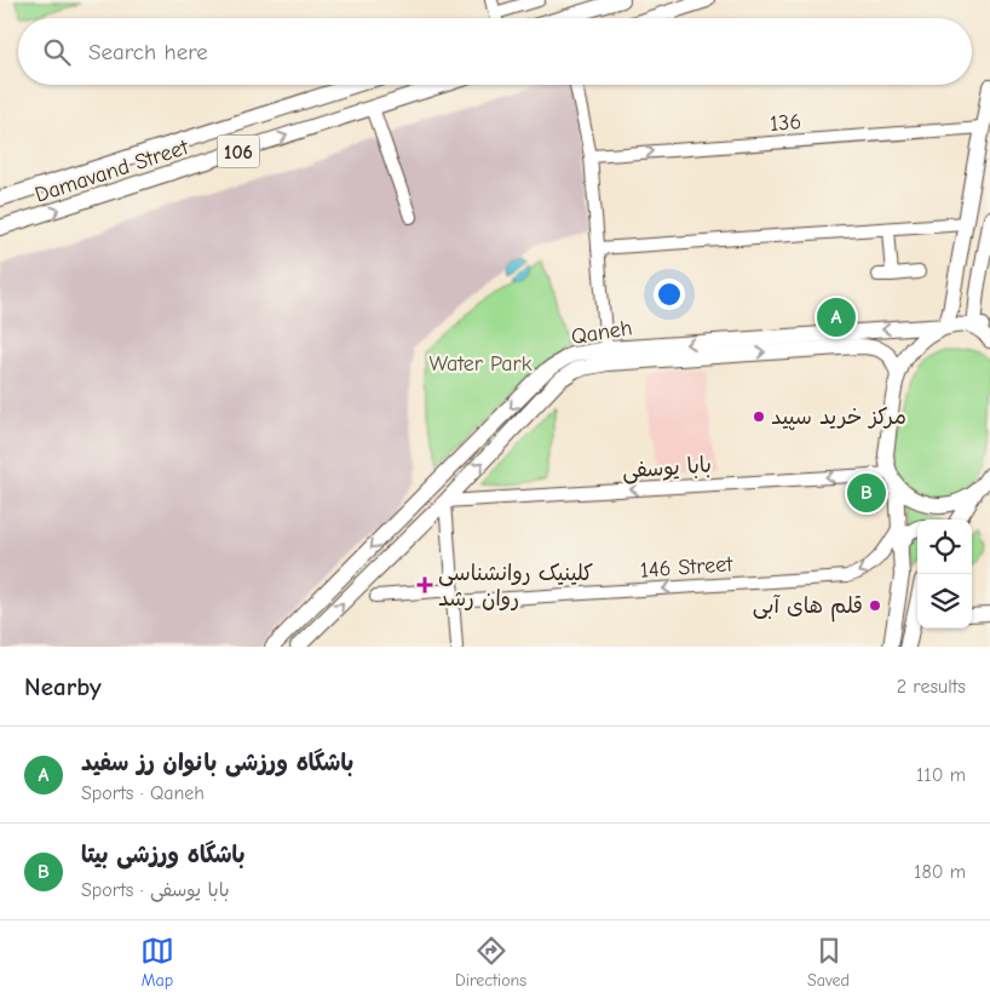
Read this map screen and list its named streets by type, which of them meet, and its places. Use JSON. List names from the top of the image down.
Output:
{
  "streets": {
    "main road": ["106", "Damavand Street", "Qaneh"],
    "street": ["136", "بابا یوسفی", "146 Street"]
  },
  "crossings": [
    ["Qaneh", "بابا یوسفی"]
  ],
  "one_way": ["بابا یوسفی", "146 Street"],
  "parks": ["Water Park"],
  "places": {
    "other": ["مرکز خرید سپید", "قلم های آبی"],
    "health": ["کلینیک روانشناسی روان رشد"]
  },
  "page": {
    "search": "Search here",
    "pins": ["A", "B"],
    "heading": ["Nearby", "2 results"],
    "list": [
      {
        "mark": "A",
        "name": "باشگاه ورزشی بانوان رز سفید",
        "note": "Sports · Qaneh",
        "value": "110 m"
      },
      {
        "mark": "B",
        "name": "باشگاه ورزشی بیتا",
        "note": "Sports · بابا یوسفی",
        "value": "180 m"
      }
    ],
    "nav": ["Map", "Directions", "Saved"]
  }
}
